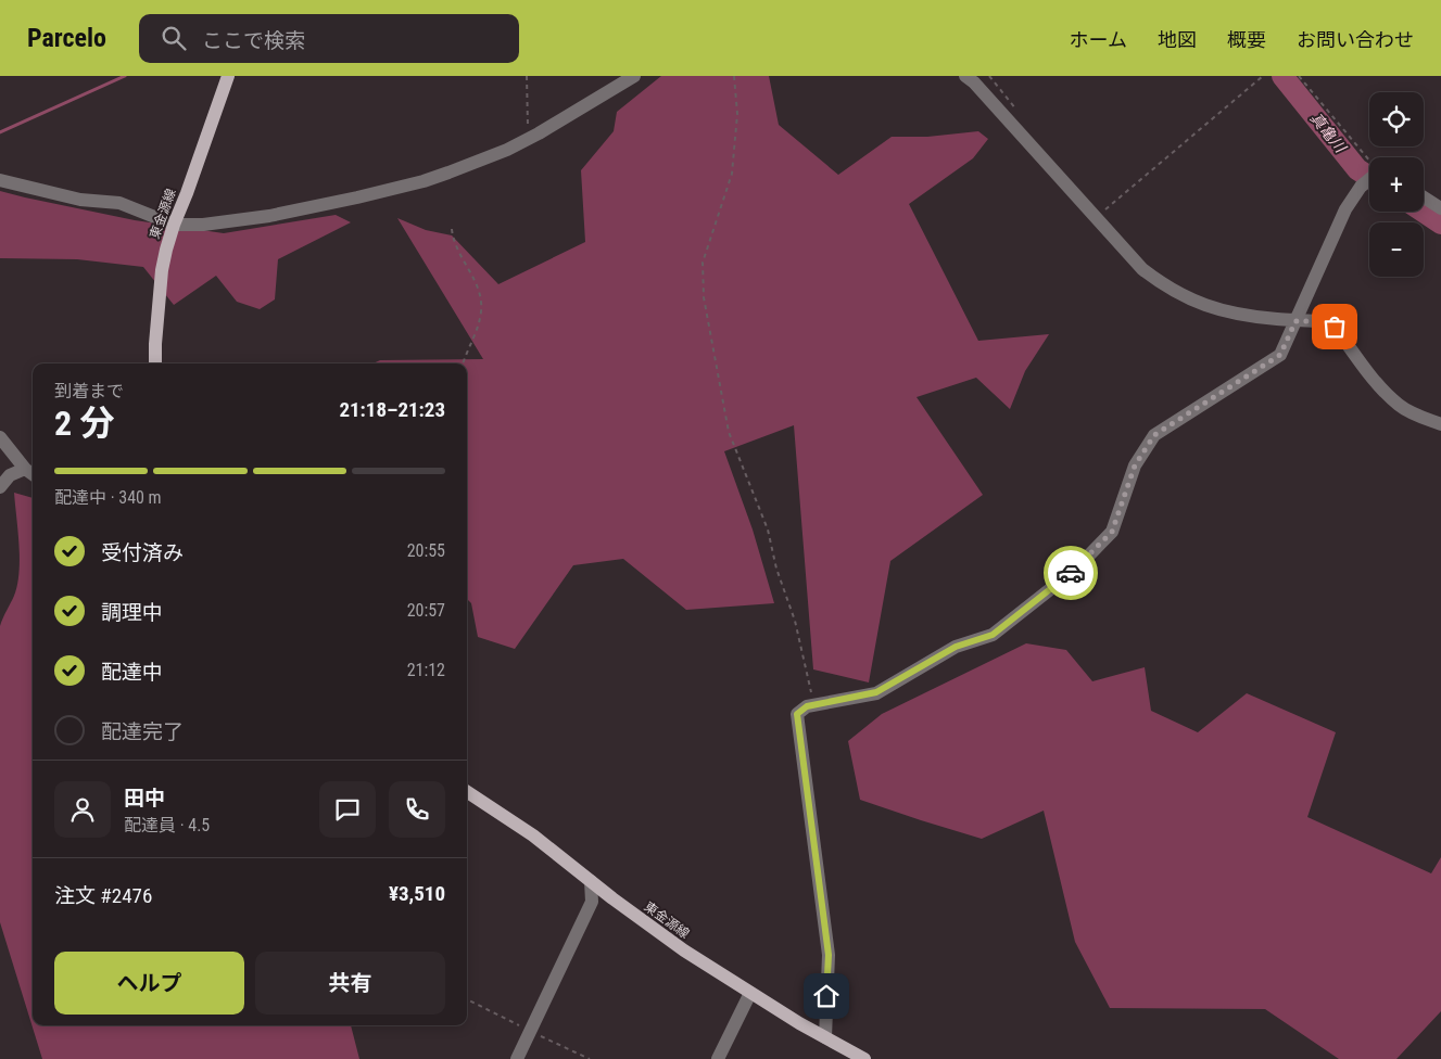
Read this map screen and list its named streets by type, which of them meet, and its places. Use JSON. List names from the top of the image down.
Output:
{
  "streets": {
    "main road": ["東金源線"]
  },
  "water": ["真亀川"],
  "page": {
    "header": "Parcelo",
    "search": "ここで検索",
    "nav": [
      "ホーム",
      "地図",
      "概要",
      "お問い合わせ"
    ],
    "map_buttons": ["+", "−"],
    "heading": ["2 分", "到着まで", "21:18–21:23"],
    "panel": [
      "田中",
      "配達員 · 4.5",
      "注文 #2476",
      "¥3,510"
    ],
    "bar": "配達中 · 340 m",
    "list": [
      ["受付済み", "20:55"],
      ["調理中", "20:57"],
      ["配達中", "21:12"],
      "配達完了"
    ],
    "buttons": ["ヘルプ", "共有"]
  }
}
